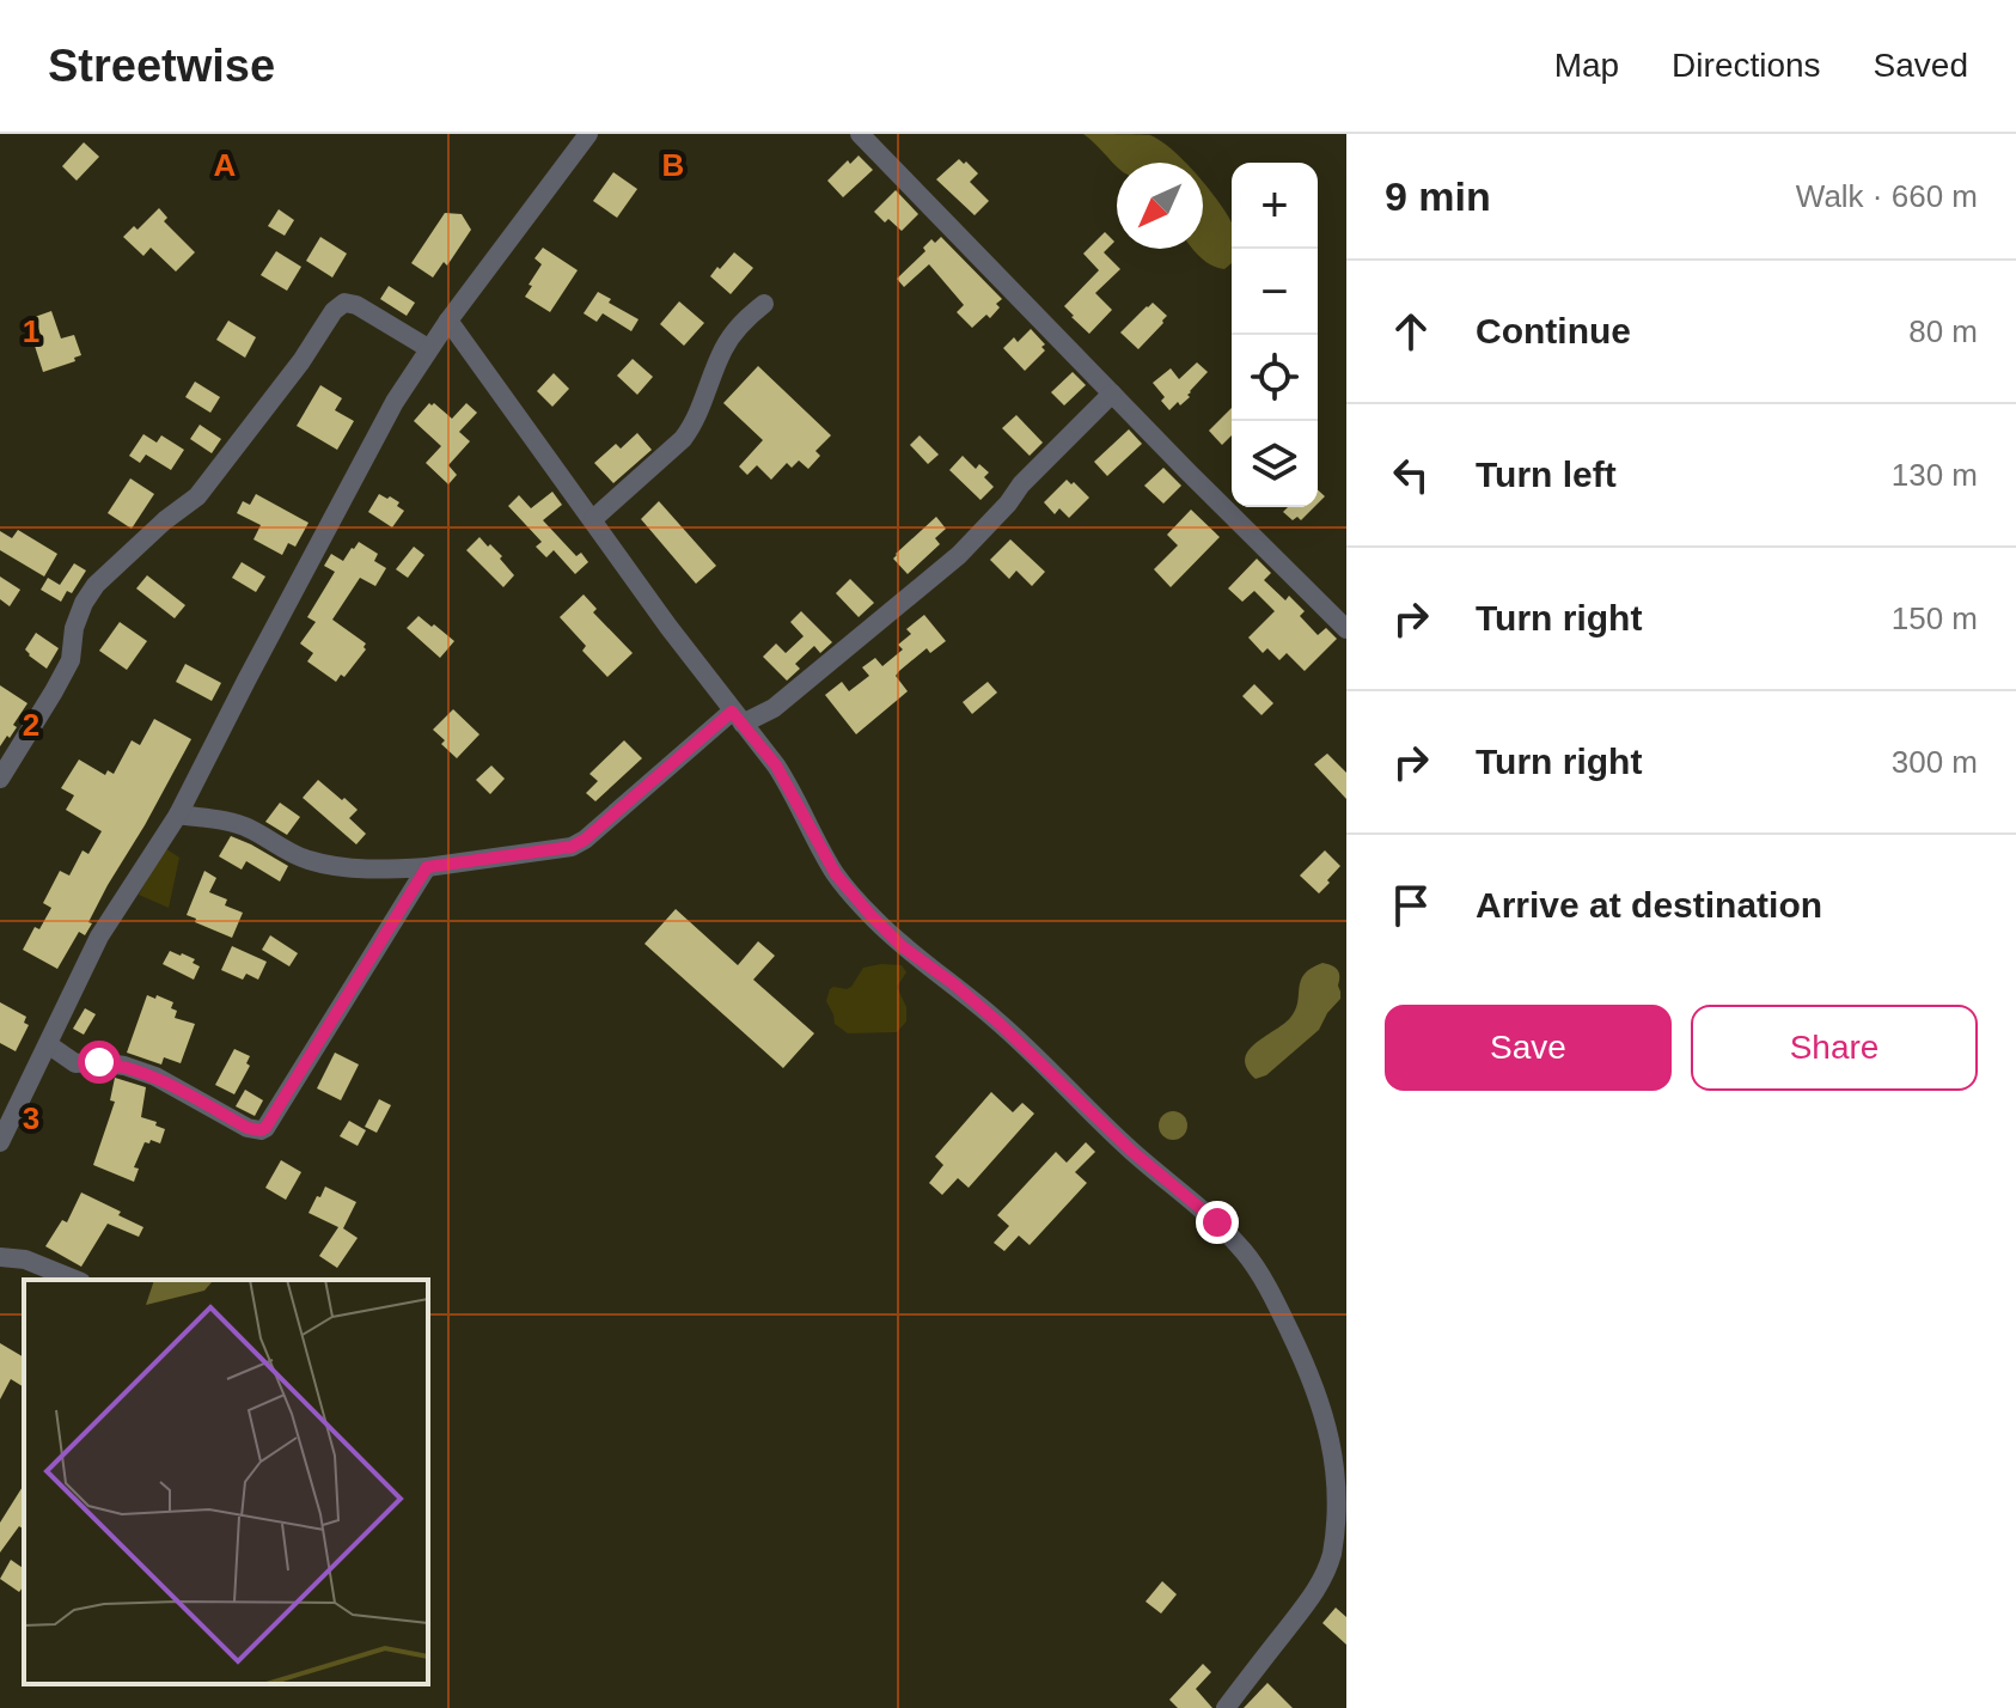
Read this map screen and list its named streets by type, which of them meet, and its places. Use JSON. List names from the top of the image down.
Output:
{
  "north": "bottom left",
  "page": {
    "header": "Streetwise",
    "nav": ["Map", "Directions", "Saved"],
    "heading": ["9 min", "Walk · 660 m"],
    "map_buttons": ["+", "−"],
    "list": [
      ["Continue", "80 m"],
      ["Turn left", "130 m"],
      ["Turn right", "150 m"],
      ["Turn right", "300 m"],
      "Arrive at destination"
    ],
    "buttons": ["Save", "Share"]
  },
  "grid": {
    "columns": ["A", "B"],
    "rows": ["1", "2", "3"]
  }
}
